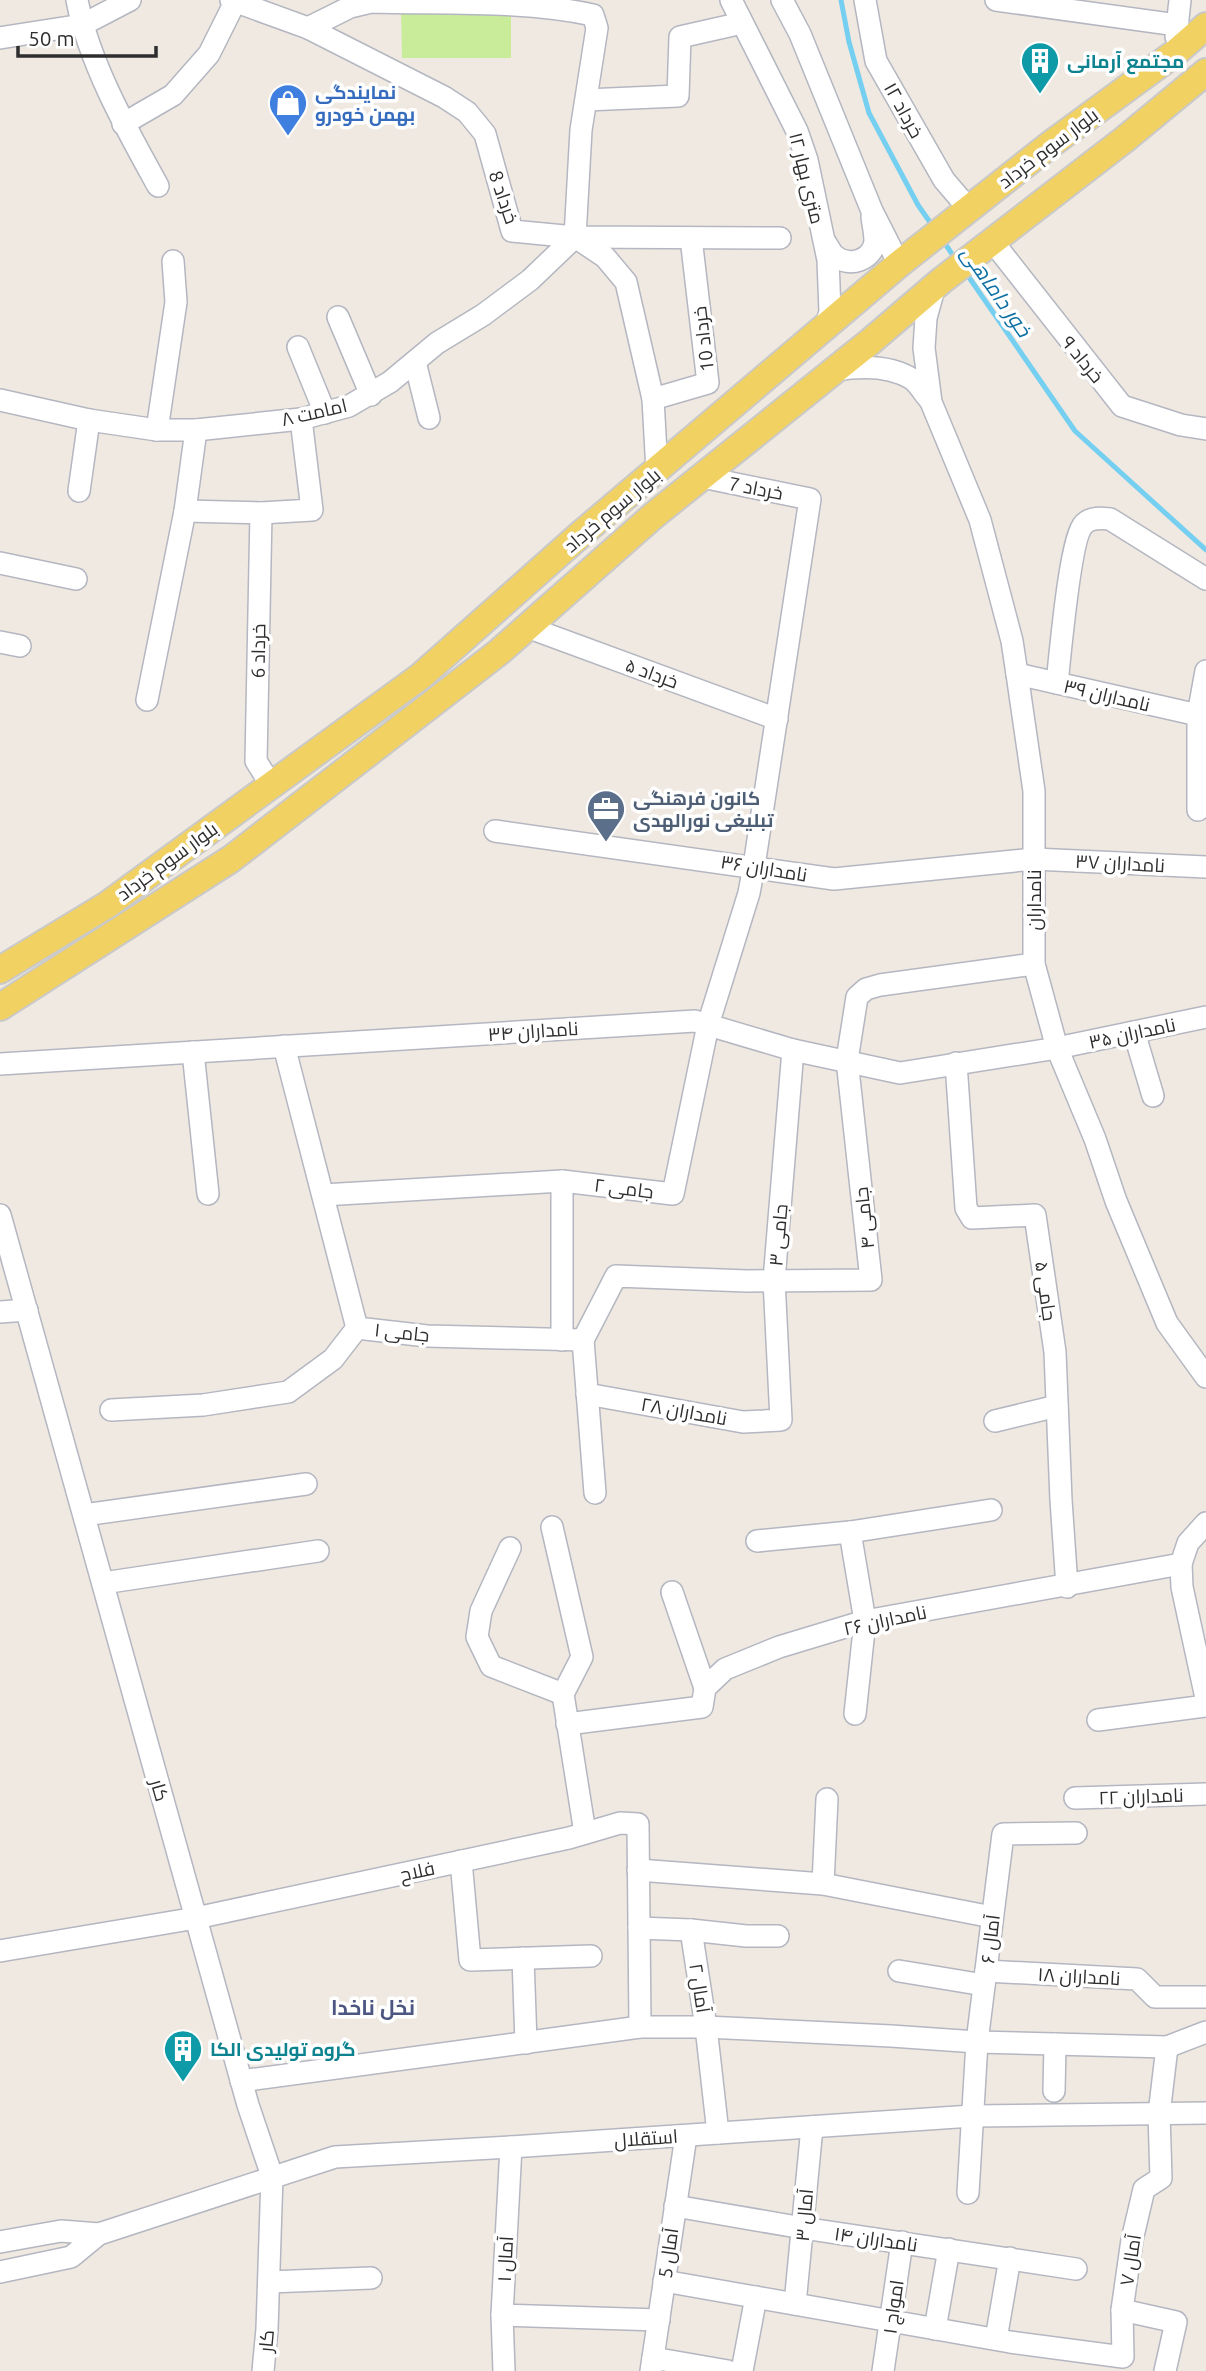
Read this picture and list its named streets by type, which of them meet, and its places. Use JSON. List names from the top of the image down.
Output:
{
  "streets": {
    "main road": ["بلوار سوم خرداد"],
    "street": [
      "خرداد ۱۲",
      "۱۲ متری بهار",
      "خرداد 8",
      "خرداد 10",
      "خرداد ۹",
      "امامت ۸",
      "خرداد 7",
      "خرداد 6",
      "خرداد ۵",
      "نامداران ۳۹",
      "نامداران ۳۷",
      "نامداران ۳۶",
      "نامداران",
      "نامداران ۳۴",
      "نامداران ۳۵",
      "جامی ۲",
      "جامی ۴",
      "جامی ۳",
      "جامی ۵",
      "جامی ۱",
      "نامداران ۲۸",
      "نامداران ۲۶",
      "کار",
      "نامداران ۲۲",
      "فلاح",
      "آمال ۶",
      "نامداران ۱۸",
      "آمال ۲",
      "استقلال",
      "آمال ۳",
      "نامداران ۱۴",
      "آمال 5",
      "آمال ۱",
      "آمال ۷",
      "امواج ۱"
    ]
  },
  "crossings": [
    ["خرداد ۱۲", "بلوار سوم خرداد"],
    ["بلوار سوم خرداد", "۱۲ متری بهار"],
    ["بلوار سوم خرداد", "خرداد 8"],
    ["بلوار سوم خرداد", "خرداد ۹"],
    ["بلوار سوم خرداد", "خرداد 7"],
    ["بلوار سوم خرداد", "خرداد 6"],
    ["بلوار سوم خرداد", "خرداد ۵"],
    ["بلوار سوم خرداد", "نامداران"],
    ["خرداد 8", "خرداد 10"],
    ["خرداد 8", "امامت ۸"],
    ["خرداد 7", "خرداد ۵"],
    ["نامداران ۳۹", "نامداران"],
    ["نامداران ۳۷", "نامداران ۳۶"],
    ["نامداران ۳۷", "نامداران"],
    ["نامداران ۳۶", "نامداران"],
    ["نامداران", "نامداران ۳۴"],
    ["نامداران", "نامداران ۳۵"],
    ["نامداران ۳۴", "نامداران ۳۵"],
    ["نامداران ۳۴", "جامی ۲"],
    ["نامداران ۳۴", "جامی ۴"],
    ["نامداران ۳۴", "جامی ۳"],
    ["نامداران ۳۴", "جامی ۵"],
    ["نامداران ۳۴", "جامی ۱"],
    ["جامی ۴", "جامی ۳"],
    ["جامی ۳", "نامداران ۲۸"],
    ["جامی ۵", "نامداران ۲۶"],
    ["کار", "فلاح"],
    ["کار", "استقلال"],
    ["آمال ۶", "نامداران ۱۸"],
    ["آمال ۶", "استقلال"],
    ["آمال ۲", "استقلال"],
    ["استقلال", "آمال ۳"],
    ["استقلال", "آمال 5"],
    ["استقلال", "آمال ۱"],
    ["استقلال", "آمال ۷"],
    ["آمال ۳", "نامداران ۱۴"],
    ["نامداران ۱۴", "آمال 5"],
    ["نامداران ۱۴", "امواج ۱"]
  ],
  "districts": ["نخل ناخدا"],
  "water": ["خور داماهی"],
  "places": {
    "building": ["مجتمع آرمانی", "گروه تولیدی الکا"],
    "shop": ["نمایندگی بهمن خودرو"],
    "office": ["کانون فرهنگی تبلیغی نورالهدی"]
  },
  "scale_bar": "50 m"
}
